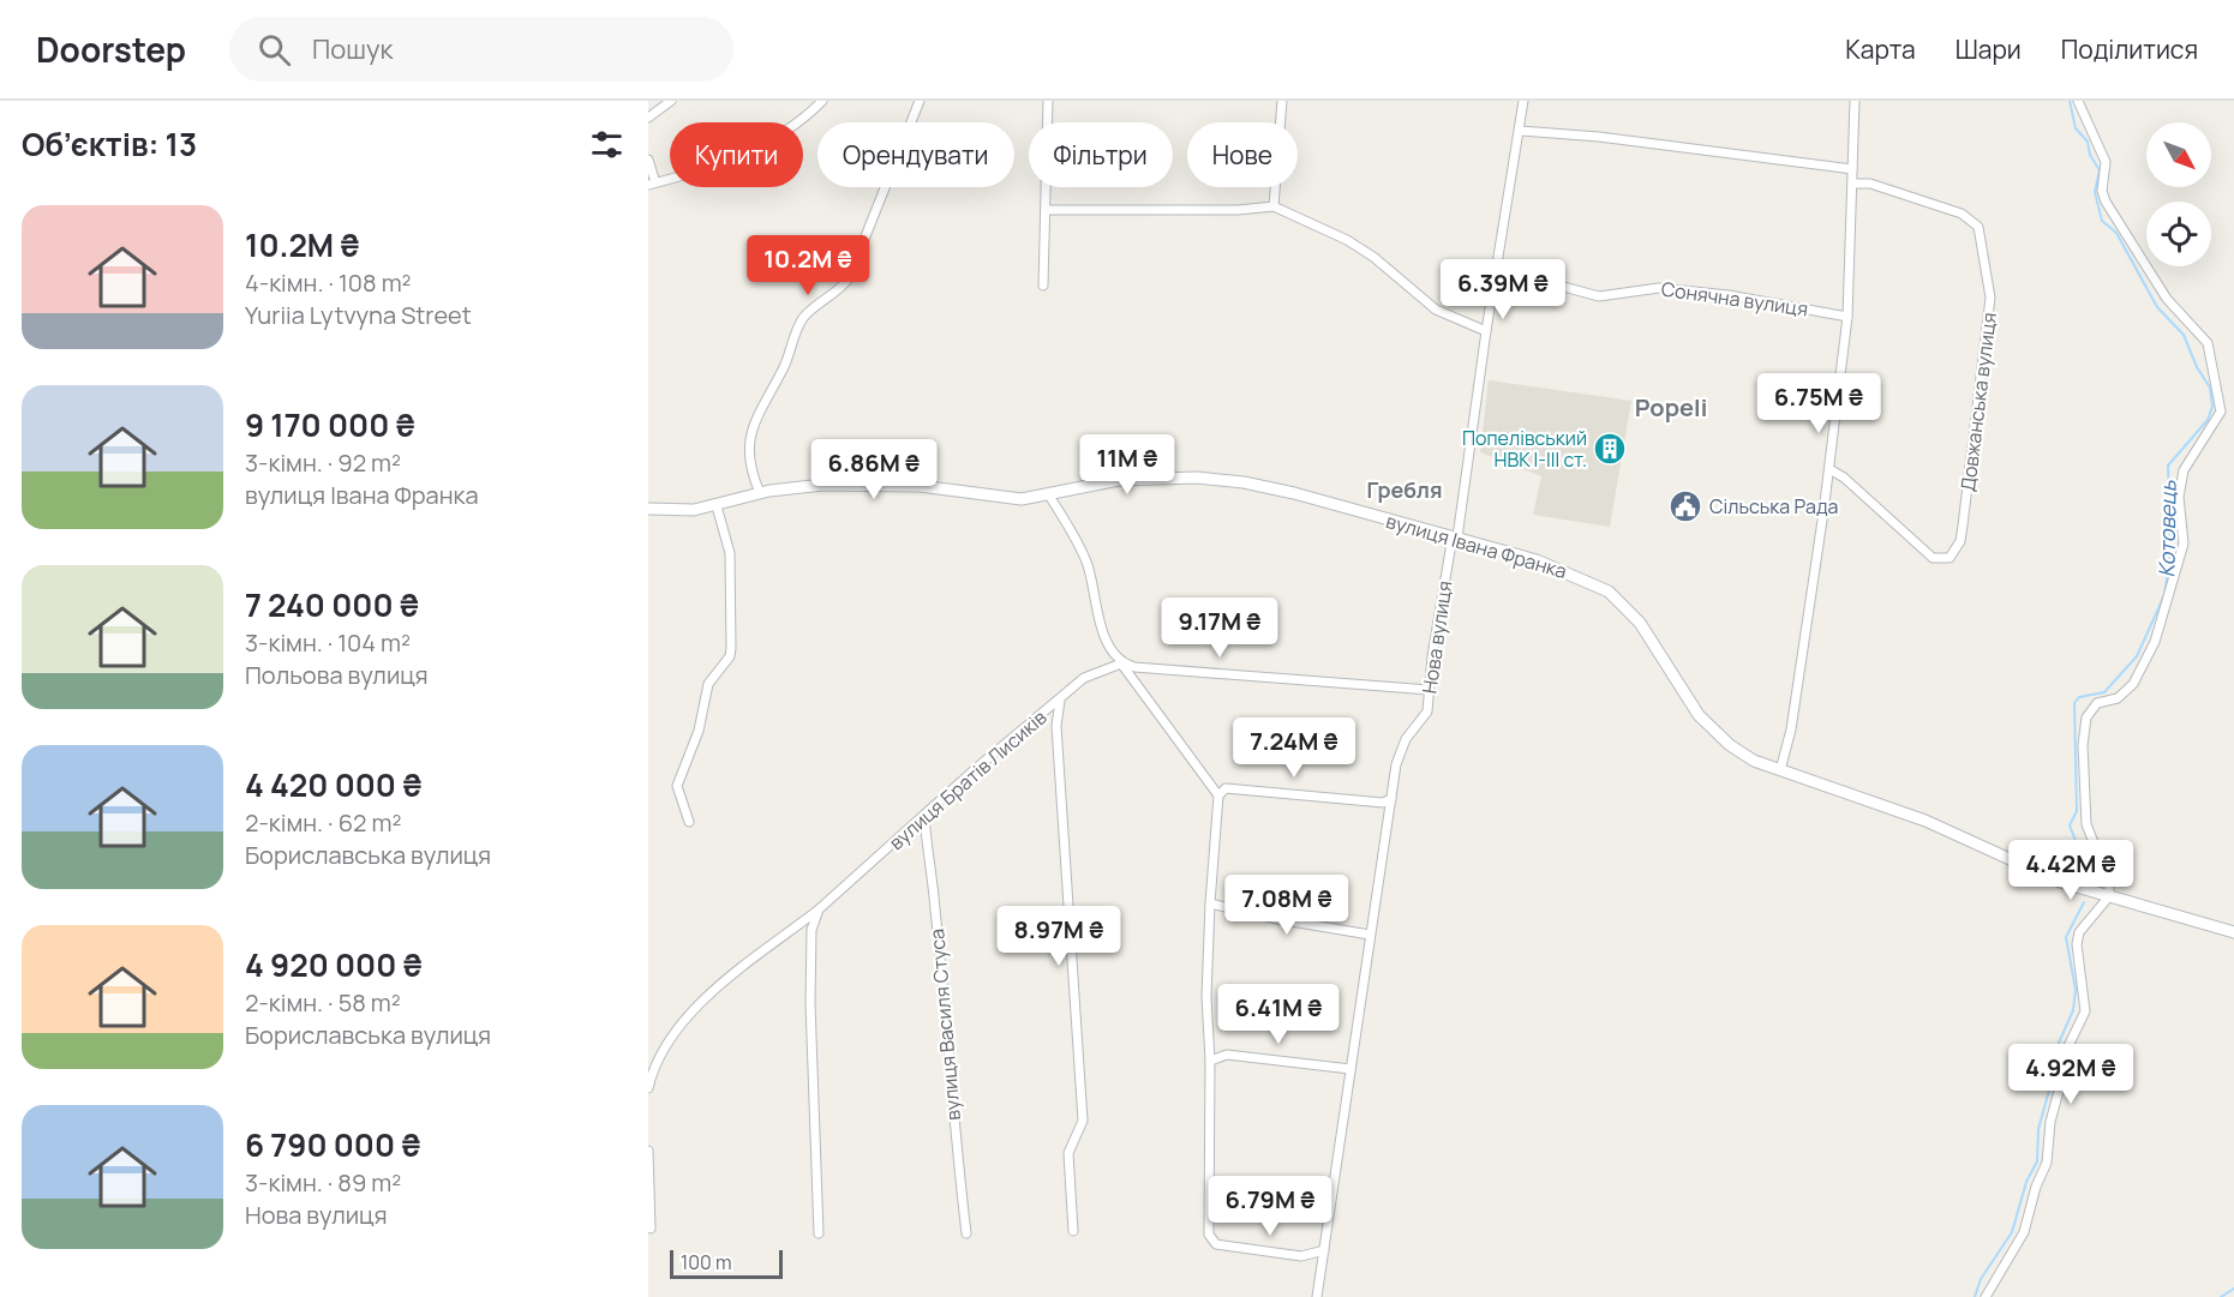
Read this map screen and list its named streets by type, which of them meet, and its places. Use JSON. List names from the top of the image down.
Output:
{
  "streets": {
    "main road": ["вулиця Івана Франка"],
    "street": [
      "Сонячна вулиця",
      "Довжанська вулиця",
      "Нова вулиця",
      "вулиця Братів Лисиків",
      "вулиця Василя Стуса"
    ]
  },
  "crossings": [
    ["вулиця Івана Франка", "Нова вулиця"],
    ["вулиця Братів Лисиків", "вулиця Василя Стуса"]
  ],
  "districts": ["Popeli", "Гребля"],
  "water": ["Котовець"],
  "places": {
    "building": ["Попелівський НВК І-ІІІ ст."],
    "public building": ["Сільська Рада"]
  },
  "scale_bar": "100 m",
  "north": "bottom right",
  "page": {
    "header": "Doorstep",
    "search": "Пошук",
    "nav": ["Карта", "Шари", "Поділитися"],
    "heading": "Об’єктів: 13",
    "chip": [
      "Купити",
      "Орендувати",
      "Фільтри",
      "Нове"
    ],
    "list": [
      {
        "name": "10.2M ₴",
        "note": "4-кімн. · 108 m² · Yuriia Lytvyna Street"
      },
      {
        "name": "9 170 000 ₴",
        "note": "3-кімн. · 92 m² · вулиця Івана Франка"
      },
      {
        "name": "7 240 000 ₴",
        "note": "3-кімн. · 104 m² · Польова вулиця"
      },
      {
        "name": "4 420 000 ₴",
        "note": "2-кімн. · 62 m² · Бориславська вулиця"
      },
      {
        "name": "4 920 000 ₴",
        "note": "2-кімн. · 58 m² · Бориславська вулиця"
      },
      {
        "name": "6 790 000 ₴",
        "note": "3-кімн. · 89 m² · Нова вулиця"
      }
    ],
    "price": [
      "10.2M ₴",
      "6.39M ₴",
      "6.75M ₴",
      "11M ₴",
      "6.86M ₴",
      "9.17M ₴",
      "7.24M ₴",
      "4.42M ₴",
      "7.08M ₴",
      "8.97M ₴",
      "6.41M ₴",
      "4.92M ₴",
      "6.79M ₴"
    ],
    "scale": "100 m"
  }
}
